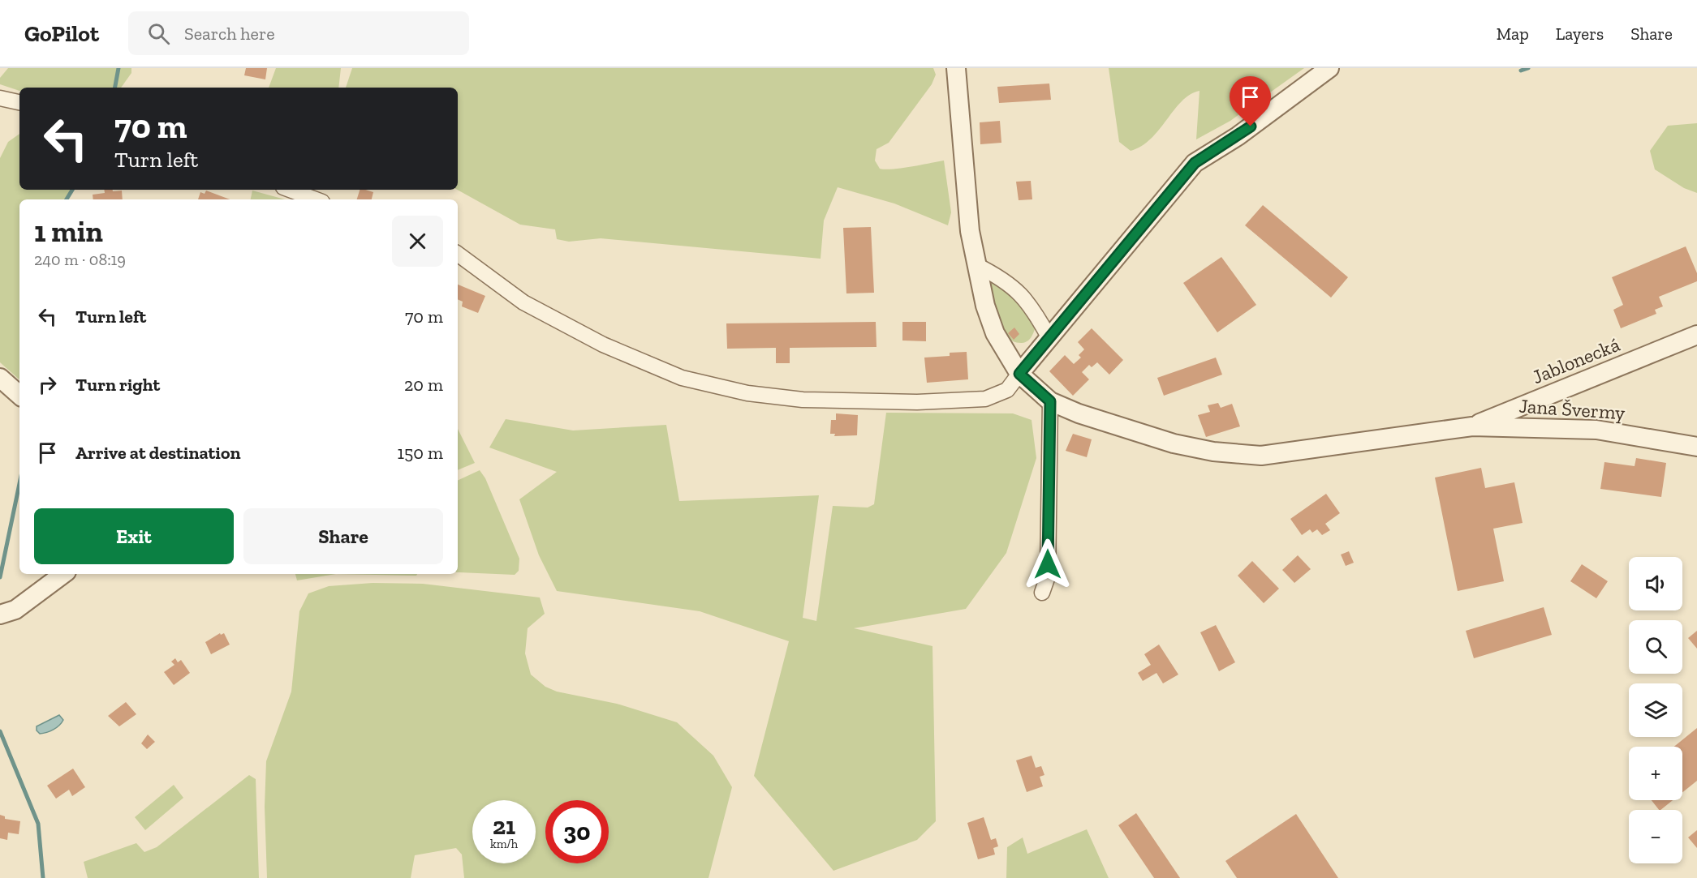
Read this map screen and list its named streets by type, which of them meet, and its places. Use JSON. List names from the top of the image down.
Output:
{
  "streets": {
    "street": ["Jablonecká", "Jana Švermy"]
  },
  "crossings": [
    ["Jablonecká", "Jana Švermy"]
  ],
  "page": {
    "header": "GoPilot",
    "search": "Search here",
    "nav": ["Map", "Layers", "Share"],
    "turn": ["70 m", "Turn left"],
    "heading": ["1 min", "240 m · 08:19"],
    "list": [
      {
        "name": "Turn left",
        "value": "70 m"
      },
      {
        "name": "Turn right",
        "value": "20 m"
      },
      {
        "name": "Arrive at destination",
        "value": "150 m"
      }
    ],
    "buttons": ["Exit", "Share"],
    "map_buttons": ["+", "−"],
    "speed": "21 km/h",
    "limit": "30"
  }
}
